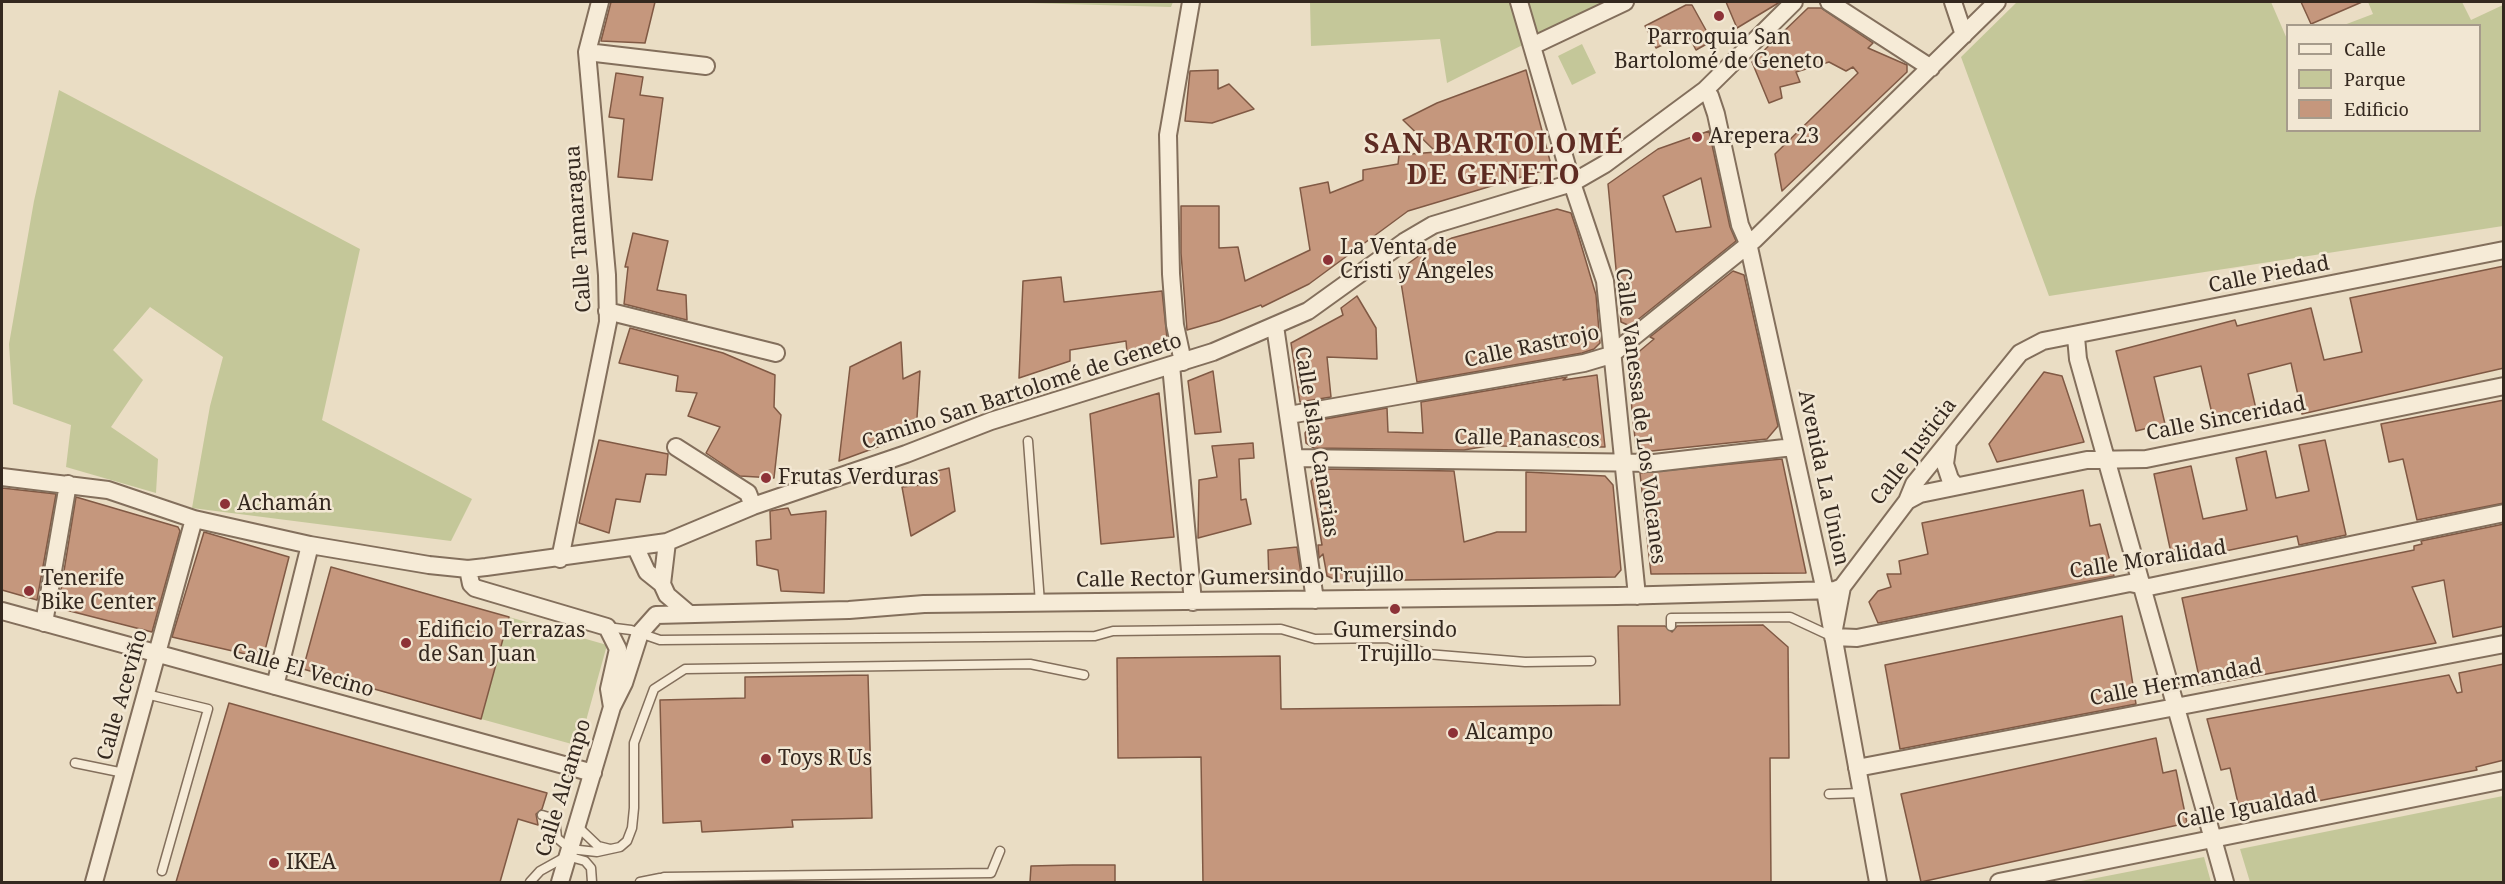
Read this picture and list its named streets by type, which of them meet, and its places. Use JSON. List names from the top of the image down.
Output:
{
  "streets": {
    "street": [
      "Calle Tamaragua",
      "Calle Piedad",
      "Calle Rastrojo",
      "Camino San Bartolomé de Geneto",
      "Calle Vanessa de Los Volcanes",
      "Calle Sinceridad",
      "Calle Panascos",
      "Calle Islas Canarias",
      "Calle Justicia",
      "Avenida La Union",
      "Calle Moralidad",
      "Calle Rector Gumersindo Trujillo",
      "Calle El Vecino",
      "Calle Hermandad",
      "Calle Aceviño",
      "Calle Alcampo",
      "Calle Igualdad"
    ]
  },
  "crossings": [
    ["Calle Tamaragua", "Camino San Bartolomé de Geneto"],
    ["Calle Piedad", "Calle Justicia"],
    ["Calle Rastrojo", "Calle Vanessa de Los Volcanes"],
    ["Calle Rastrojo", "Calle Islas Canarias"],
    ["Calle Rastrojo", "Avenida La Union"],
    ["Camino San Bartolomé de Geneto", "Calle Vanessa de Los Volcanes"],
    ["Camino San Bartolomé de Geneto", "Calle Islas Canarias"],
    ["Camino San Bartolomé de Geneto", "Avenida La Union"],
    ["Camino San Bartolomé de Geneto", "Calle Aceviño"],
    ["Calle Vanessa de Los Volcanes", "Calle Panascos"],
    ["Calle Vanessa de Los Volcanes", "Calle Rector Gumersindo Trujillo"],
    ["Calle Sinceridad", "Calle Justicia"],
    ["Calle Panascos", "Calle Islas Canarias"],
    ["Calle Panascos", "Avenida La Union"],
    ["Calle Islas Canarias", "Calle Rector Gumersindo Trujillo"],
    ["Avenida La Union", "Calle Moralidad"],
    ["Avenida La Union", "Calle Rector Gumersindo Trujillo"],
    ["Avenida La Union", "Calle Hermandad"],
    ["Calle Rector Gumersindo Trujillo", "Calle Alcampo"],
    ["Calle El Vecino", "Calle Aceviño"],
    ["Calle El Vecino", "Calle Alcampo"]
  ],
  "districts": ["SAN BARTOLOMÉ DE GENETO"],
  "places": [
    "Parroquia San Bartolomé de Geneto",
    "Arepera 23",
    "La Venta de Cristi y Ángeles",
    "Frutas Verduras",
    "Achamán",
    "Tenerife Bike Center",
    "Gumersindo Trujillo",
    "Edificio Terrazas de San Juan",
    "Alcampo",
    "Toys R Us",
    "IKEA"
  ],
  "legend": ["Calle", "Parque", "Edificio"]
}
